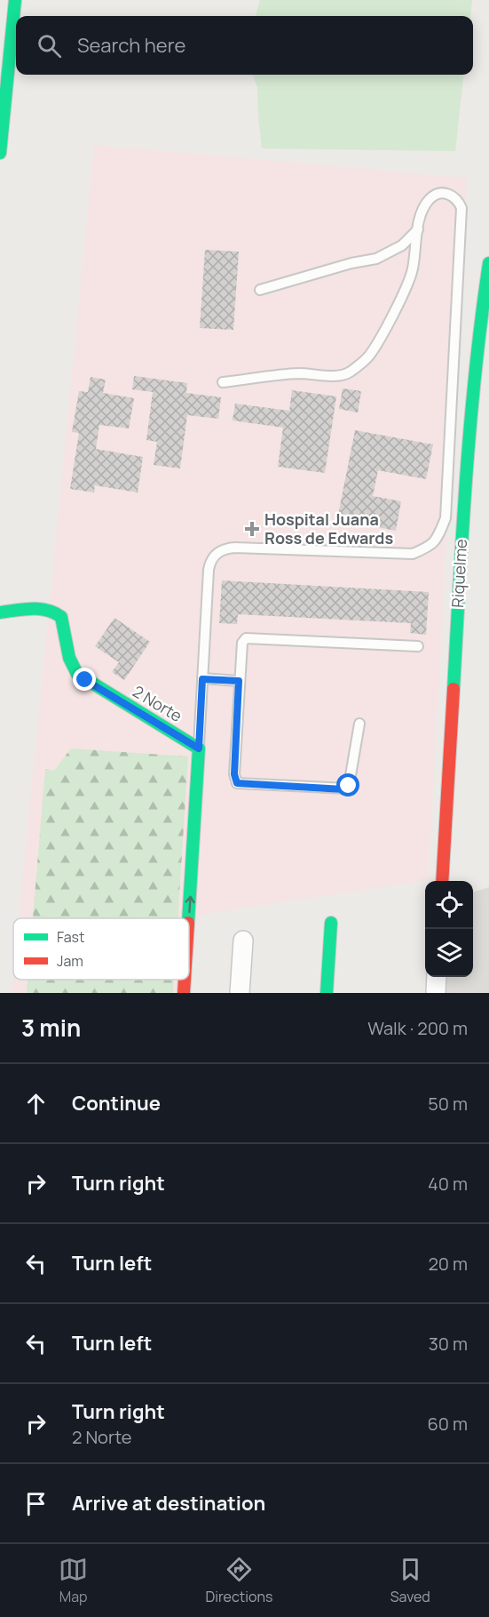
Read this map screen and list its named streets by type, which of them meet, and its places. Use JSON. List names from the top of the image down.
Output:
{
  "streets": {
    "street": ["Riquelme", "2 Norte"]
  },
  "places": {
    "health": ["Hospital Juana Ross de Edwards"]
  },
  "legend": ["Fast", "Jam"],
  "page": {
    "search": "Search here",
    "heading": ["3 min", "Walk · 200 m"],
    "list": [
      ["Continue", "50 m"],
      ["Turn right", "40 m"],
      ["Turn left", "20 m"],
      ["Turn left", "30 m"],
      ["Turn right", "2 Norte", "60 m"],
      "Arrive at destination"
    ],
    "nav": ["Map", "Directions", "Saved"]
  }
}
